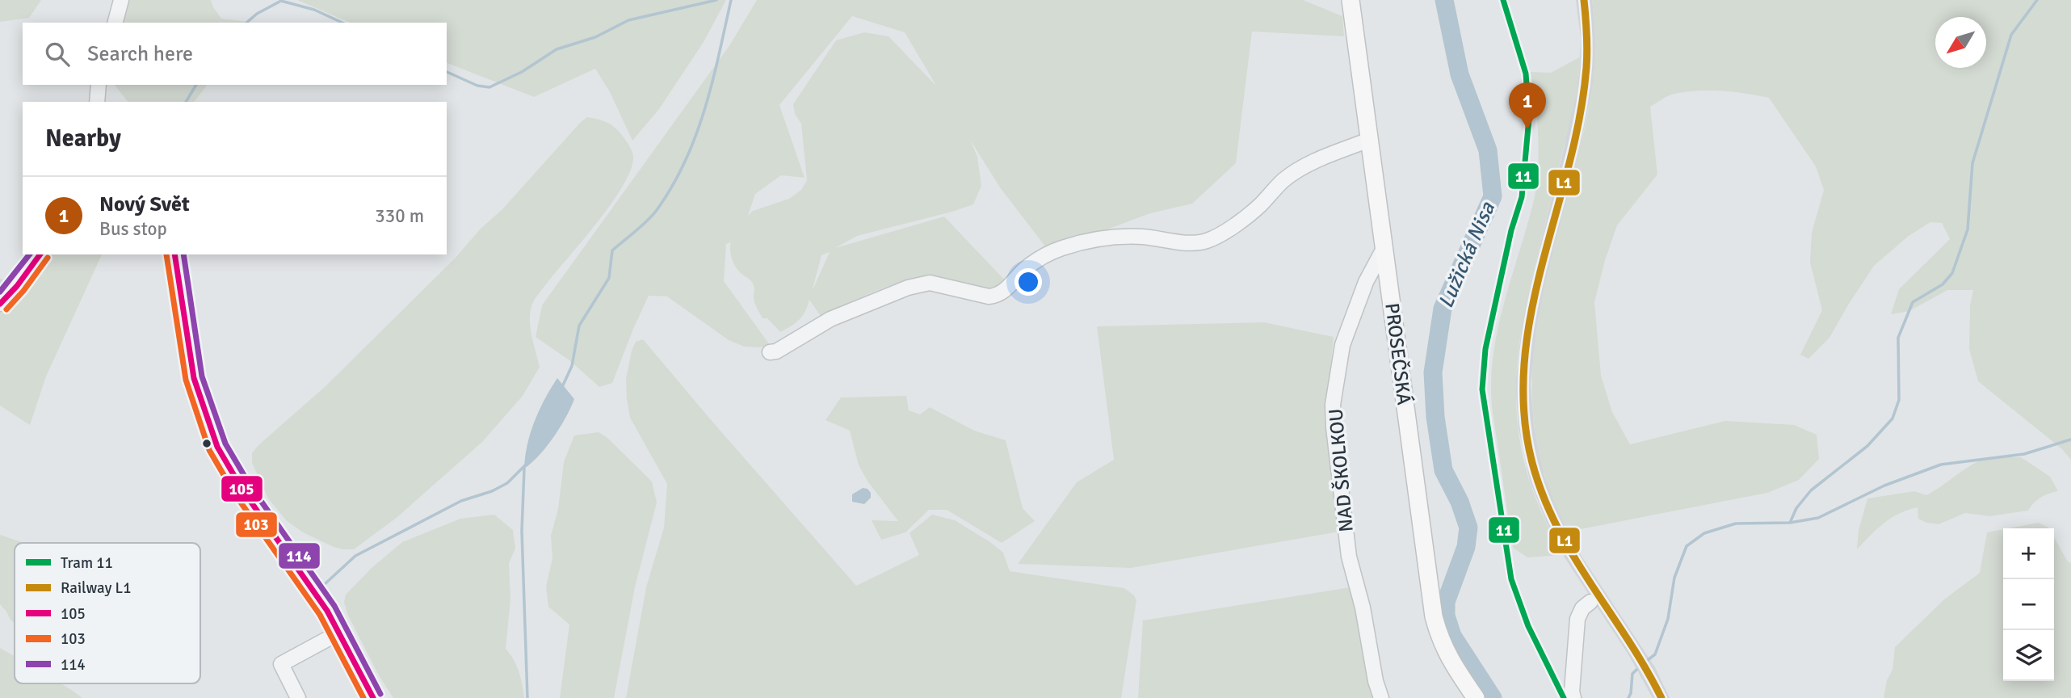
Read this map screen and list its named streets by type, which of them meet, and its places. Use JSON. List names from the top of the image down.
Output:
{
  "streets": {
    "main road": ["PROSEČSKÁ"],
    "street": ["NAD ŠKOLKOU"]
  },
  "crossings": [
    ["PROSEČSKÁ", "NAD ŠKOLKOU"]
  ],
  "water": ["Lužická Nisa"],
  "lines": [
    "tram line 11",
    "rail line L1",
    "transit line 105",
    "transit line 103",
    "transit line 114"
  ],
  "legend": [
    "Tram 11",
    "Railway L1",
    "105",
    "103",
    "114"
  ],
  "north": "bottom left",
  "page": {
    "search": "Search here",
    "pins": "1",
    "heading": "Nearby",
    "list": [
      {
        "mark": "1",
        "name": "Nový Svět",
        "note": "Bus stop",
        "value": "330 m"
      }
    ],
    "map_buttons": ["+", "−"]
  }
}
